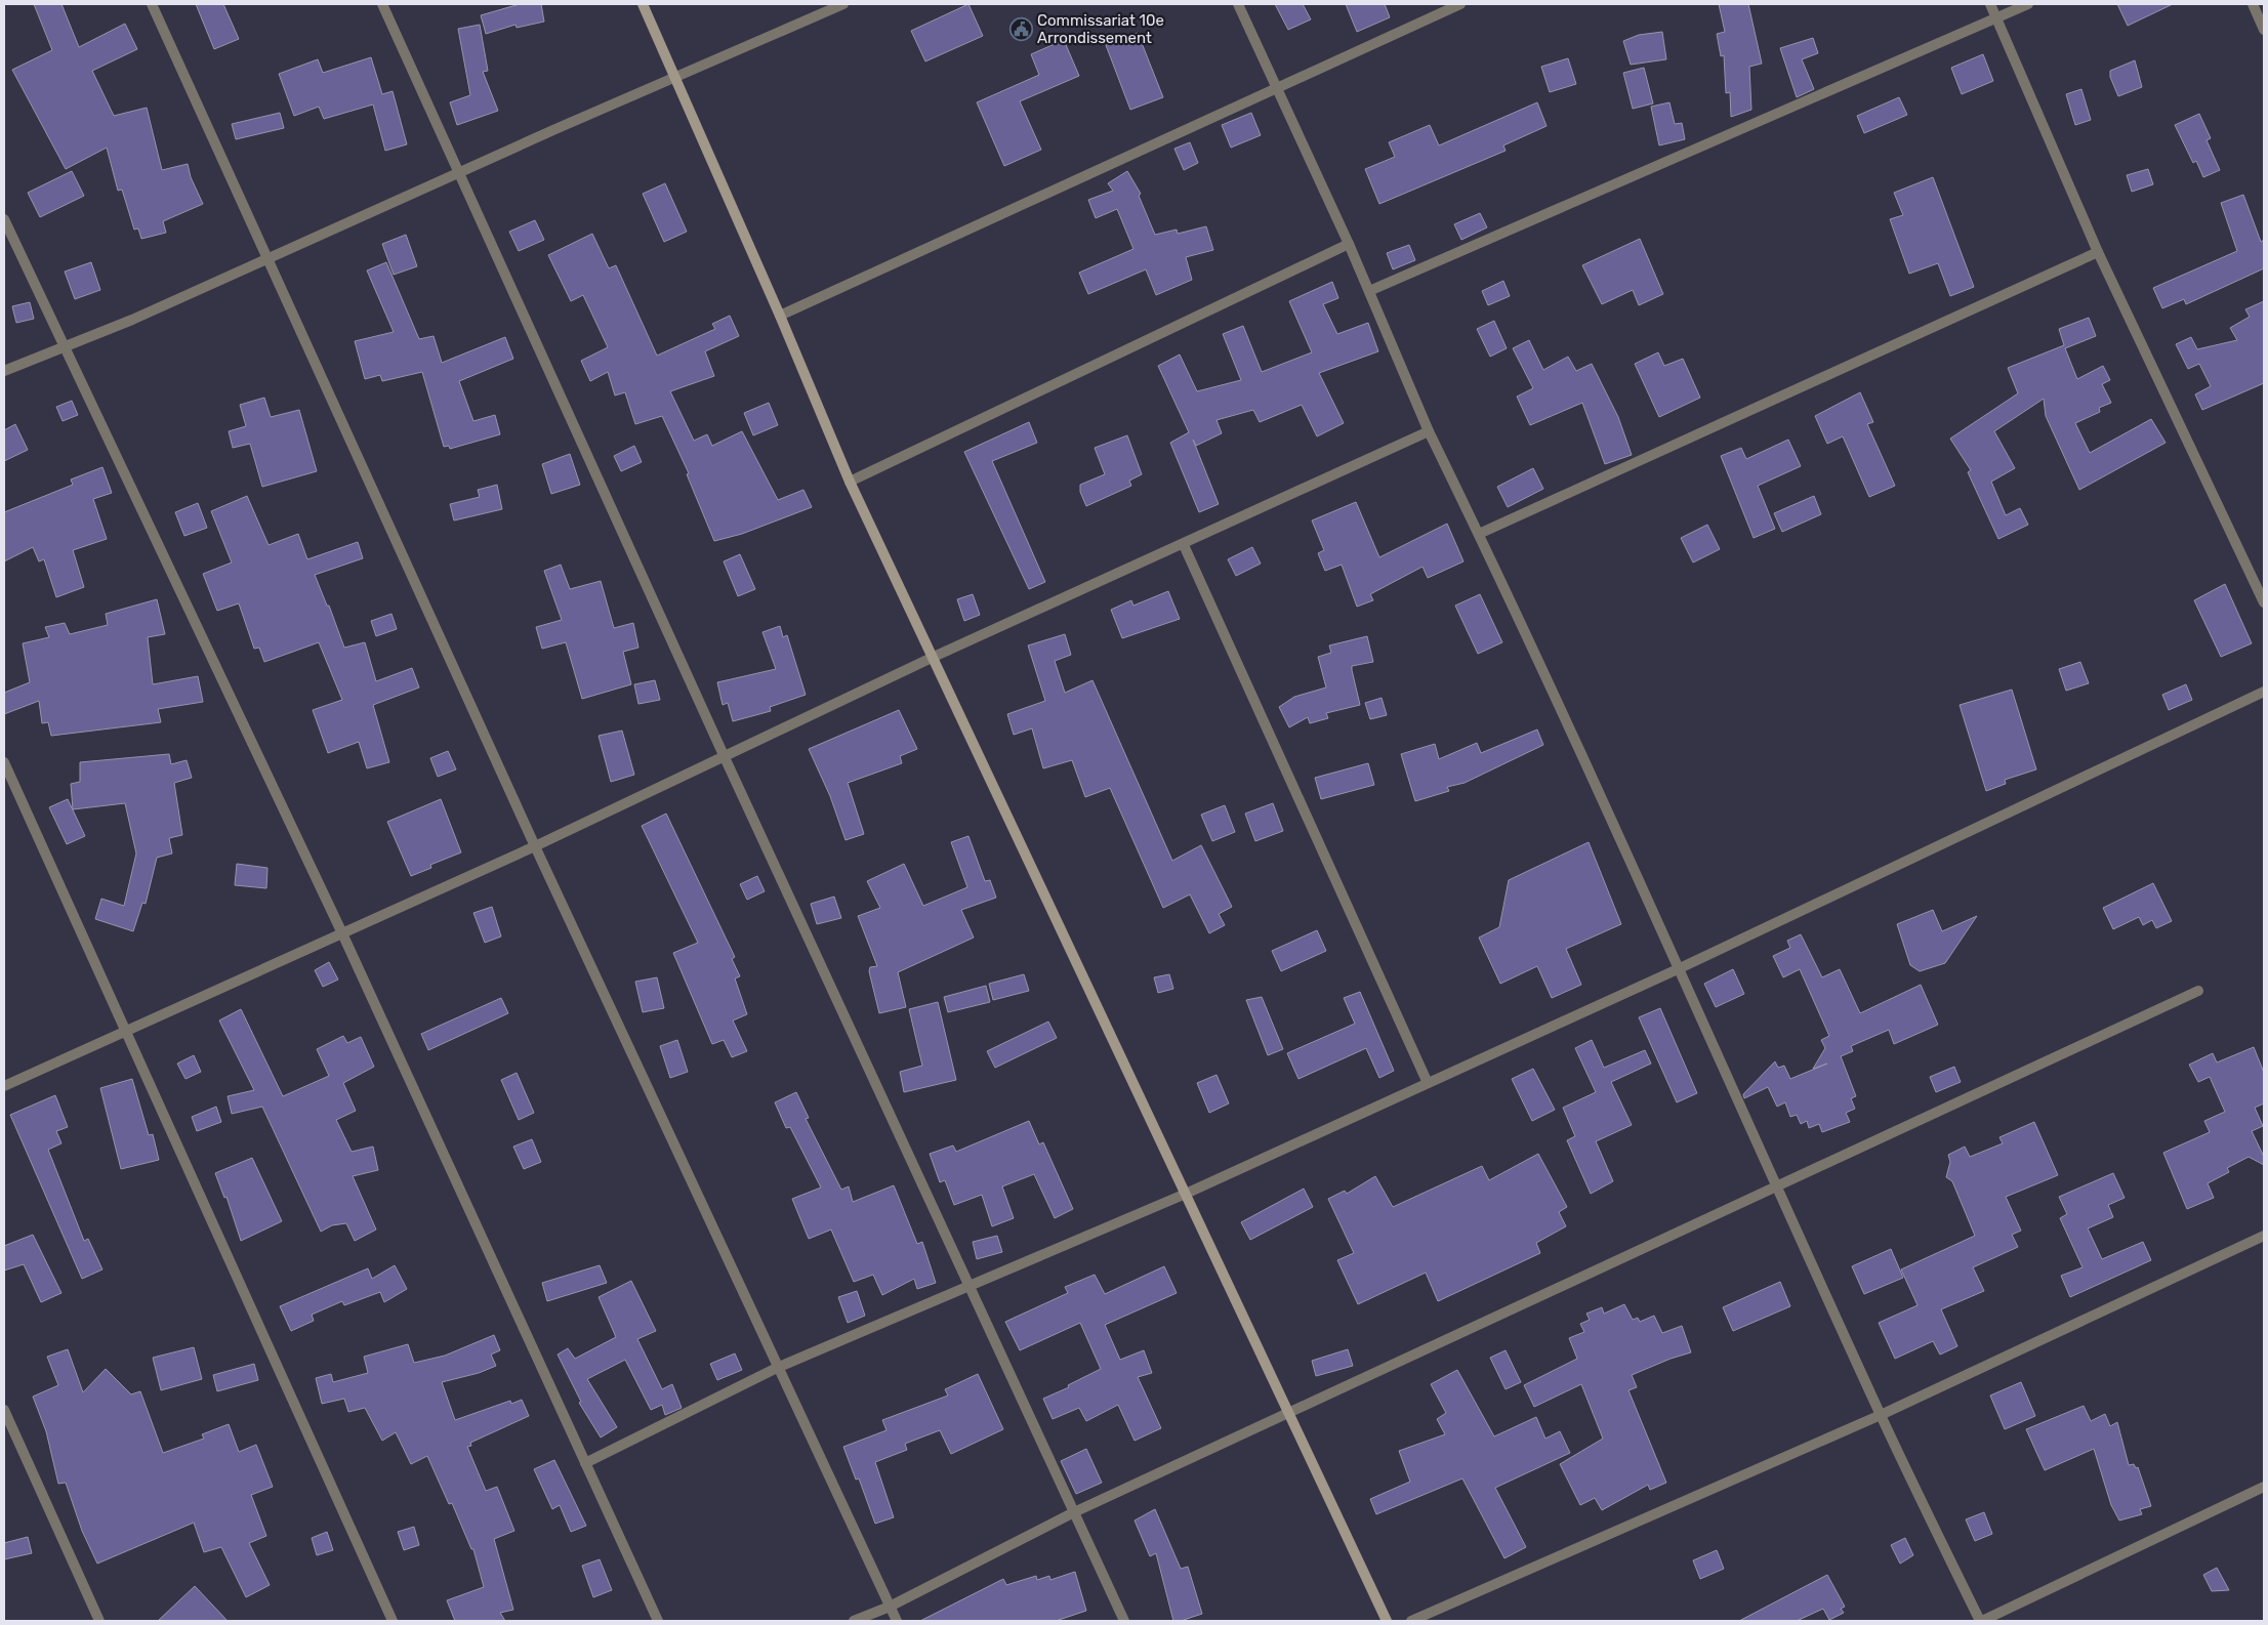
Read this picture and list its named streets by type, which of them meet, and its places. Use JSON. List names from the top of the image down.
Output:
{
  "places": {
    "public building": ["Commissariat 10e Arrondissement"]
  }
}
